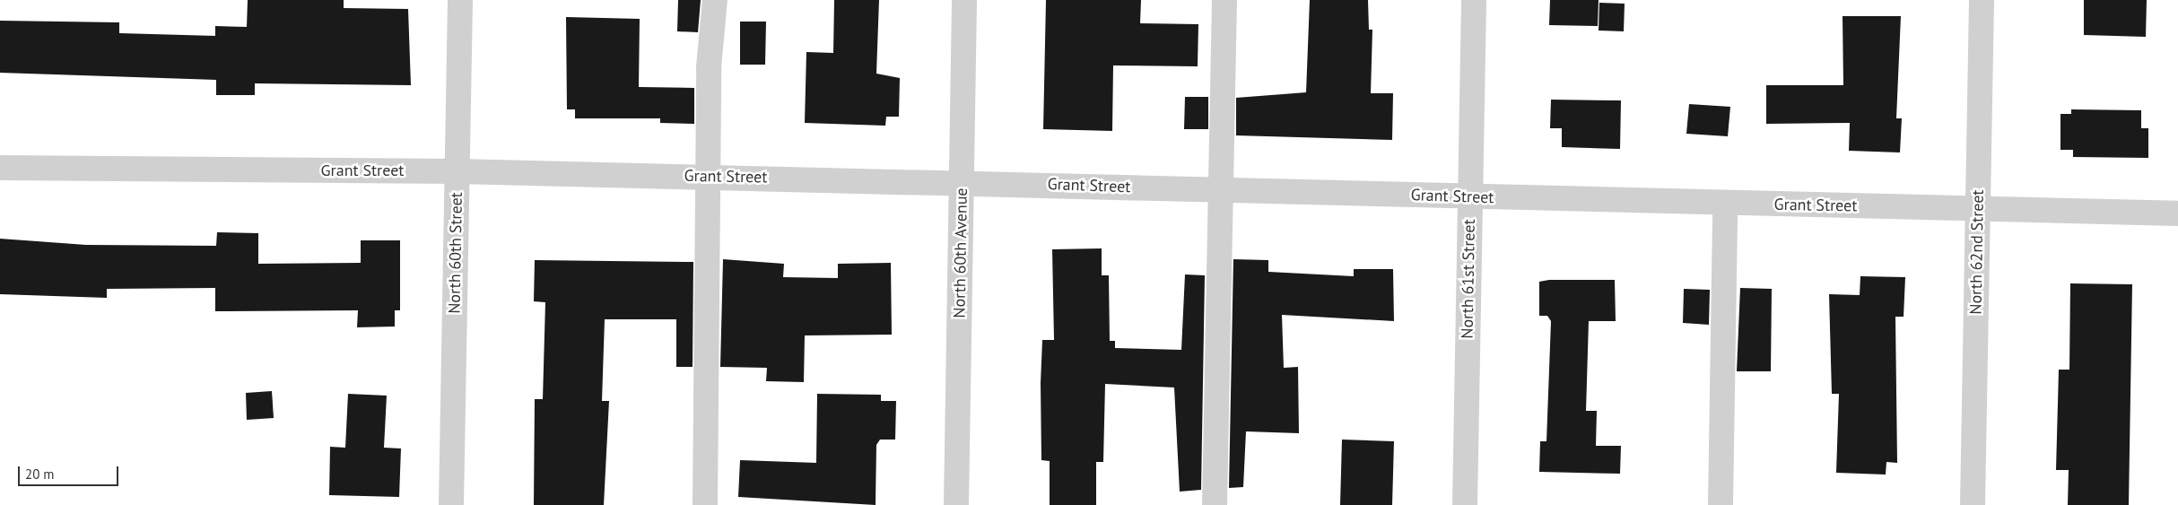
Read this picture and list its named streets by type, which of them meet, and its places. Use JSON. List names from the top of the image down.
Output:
{
  "streets": {
    "street": [
      "Grant Street",
      "North 62nd Street",
      "North 60th Street",
      "North 60th Avenue",
      "North 61st Street"
    ]
  },
  "crossings": [
    ["Grant Street", "North 62nd Street"],
    ["Grant Street", "North 60th Street"],
    ["Grant Street", "North 60th Avenue"],
    ["Grant Street", "North 61st Street"]
  ],
  "scale_bar": "20 m"
}
